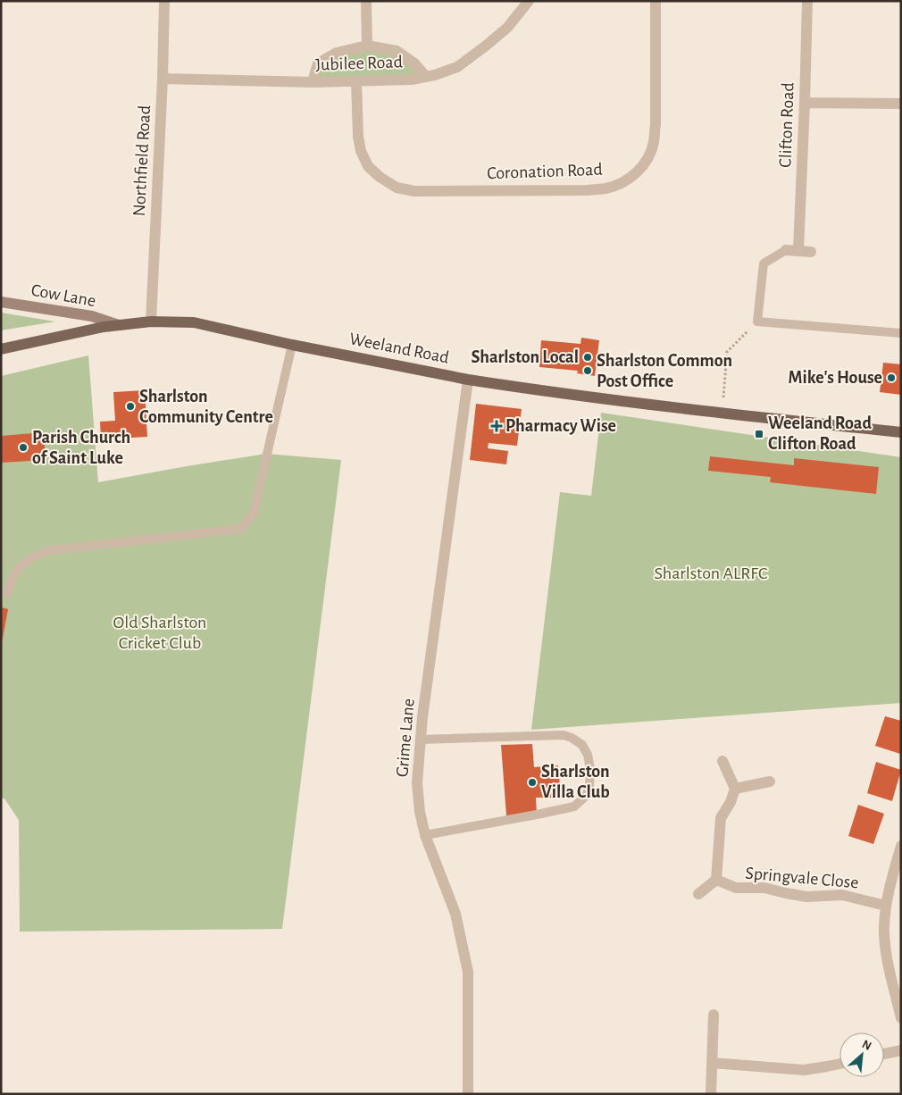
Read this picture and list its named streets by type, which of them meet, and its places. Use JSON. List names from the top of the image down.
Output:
{
  "streets": {
    "main road": ["Weeland Road"],
    "street": [
      "Jubilee Road",
      "Clifton Road",
      "Northfield Road",
      "Coronation Road",
      "Cow Lane",
      "Grime Lane",
      "Springvale Close"
    ]
  },
  "crossings": [
    ["Jubilee Road", "Northfield Road"],
    ["Jubilee Road", "Coronation Road"],
    ["Northfield Road", "Weeland Road"],
    ["Cow Lane", "Weeland Road"],
    ["Weeland Road", "Grime Lane"]
  ],
  "parks": ["Sharlston ALRFC", "Old Sharlston Cricket Club"],
  "places": {
    "other": [
      "Sharlston Local",
      "Sharlston Common Post Office",
      "Mike's House",
      "Sharlston Community Centre",
      "Parish Church of Saint Luke",
      "Sharlston Villa Club"
    ],
    "health": ["Pharmacy Wise"],
    "transit": ["Weeland Road Clifton Road"]
  },
  "north": "top right"
}
